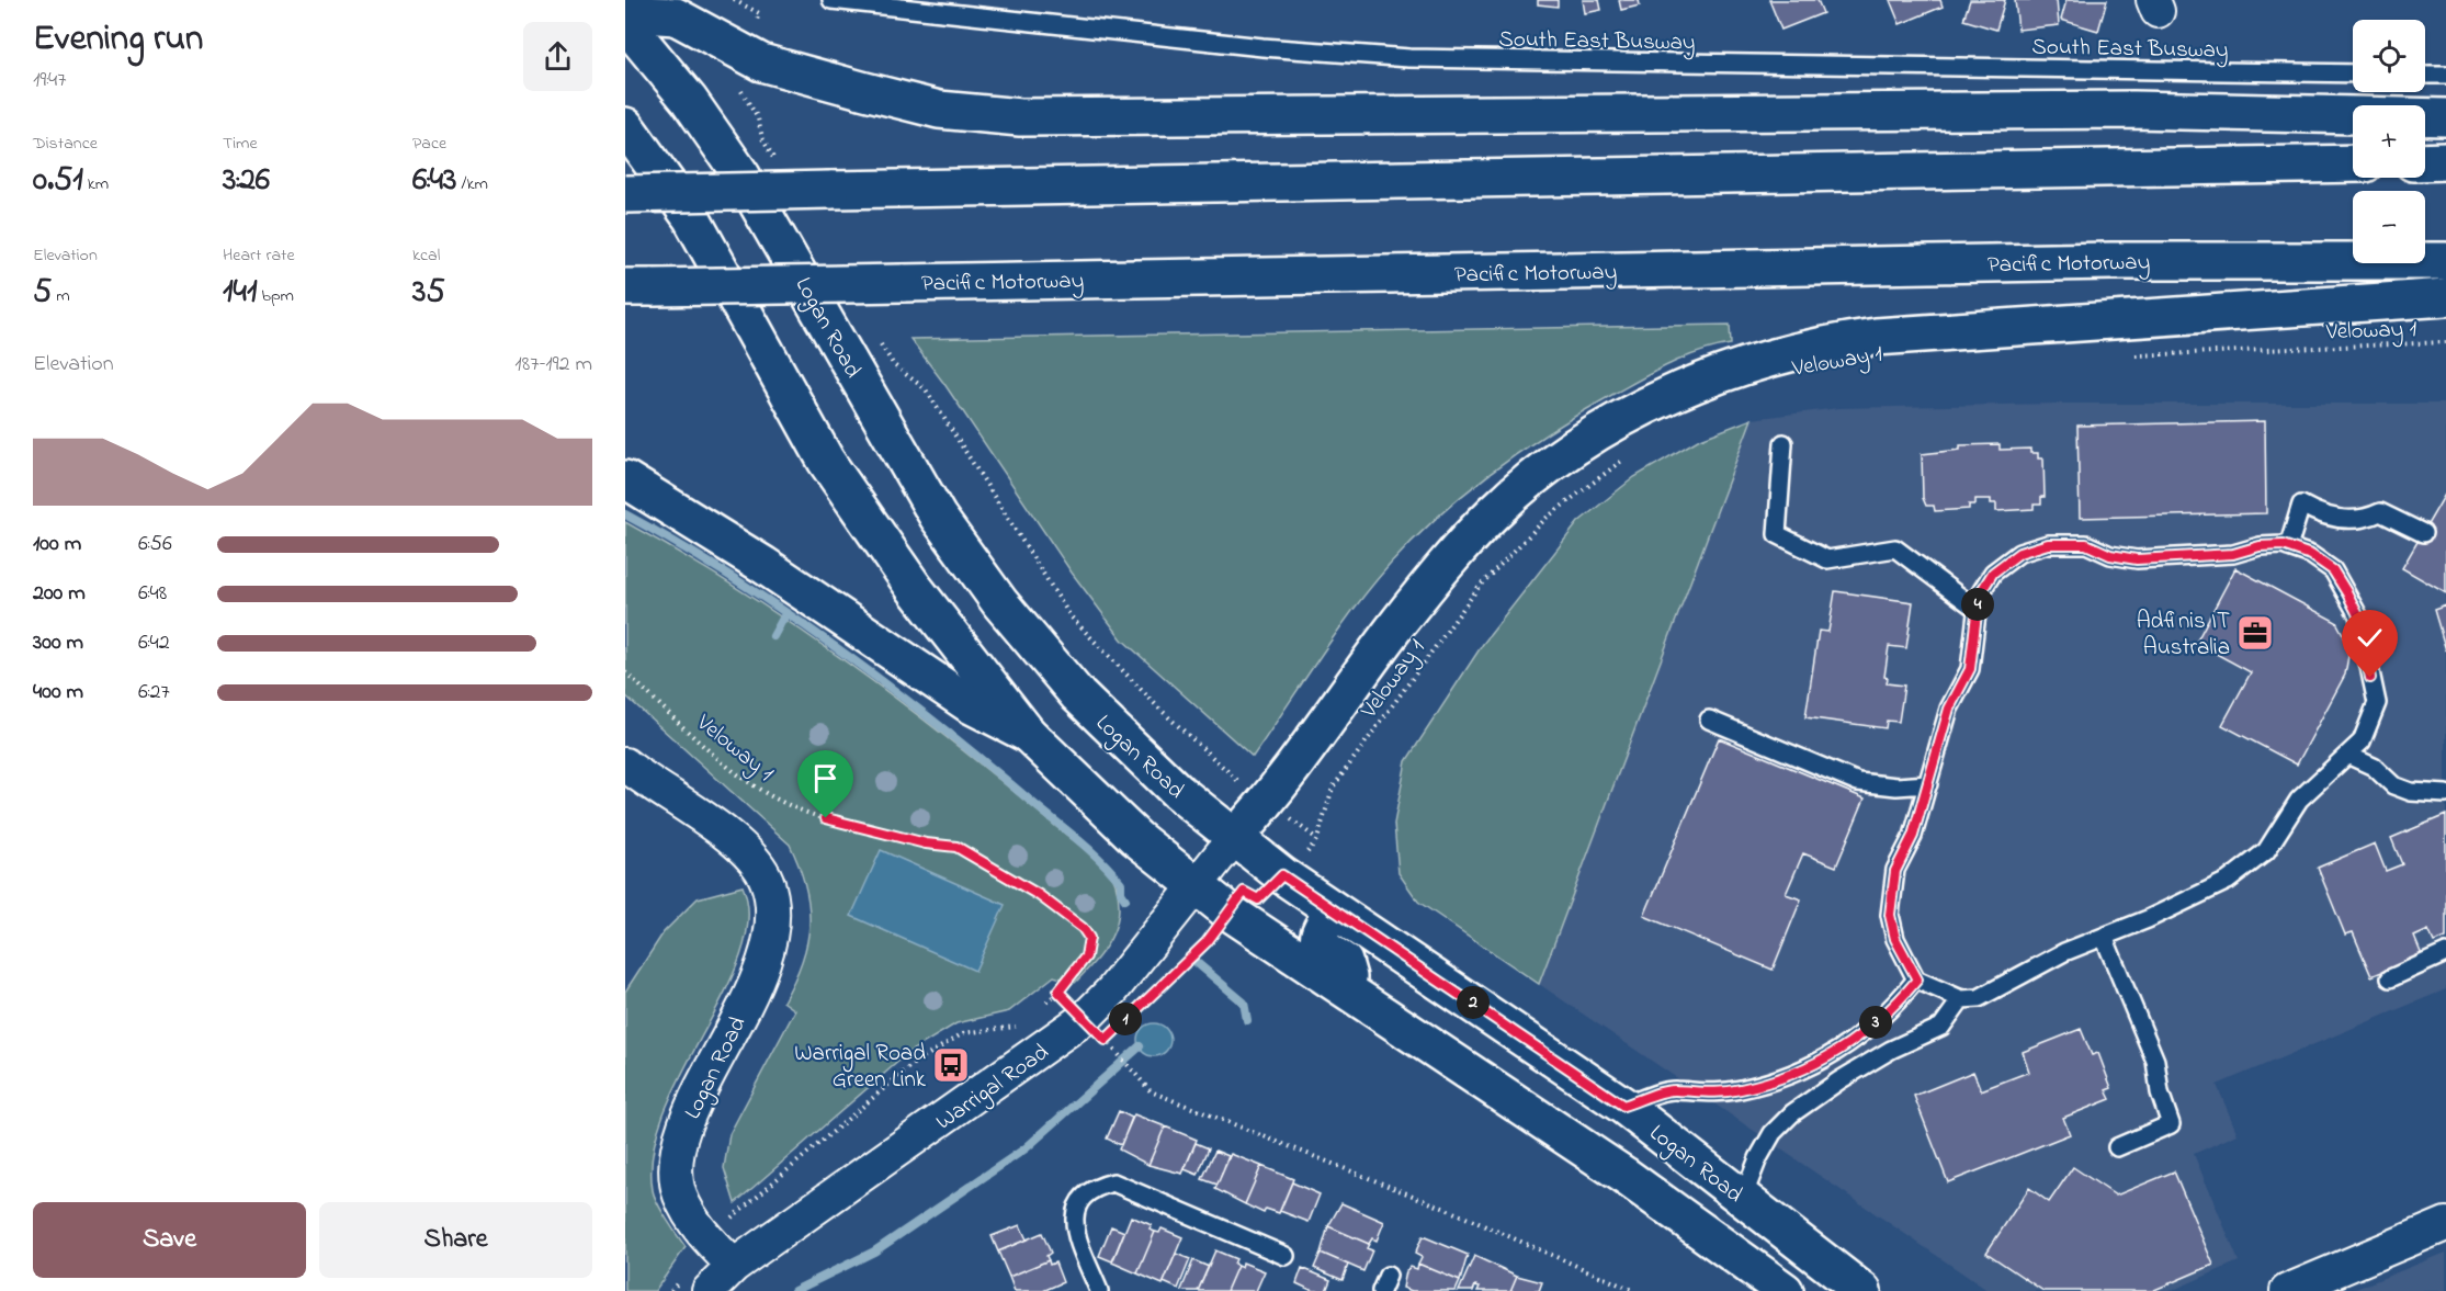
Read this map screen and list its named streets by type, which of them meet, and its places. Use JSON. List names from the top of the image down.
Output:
{
  "streets": {
    "main road": ["Pacific Motorway", "Logan Road"],
    "street": ["Warrigal Road"],
    "lane": ["South East Busway"],
    "path": ["Veloway 1"]
  },
  "crossings": [
    ["Logan Road", "Veloway 1"],
    ["Logan Road", "Warrigal Road"]
  ],
  "places": {
    "office": ["Adfinis IT Australia"],
    "bus stop": ["Warrigal Road Green Link"]
  },
  "page": {
    "heading": ["Evening run", "19:47"],
    "map_buttons": ["+", "−"],
    "stats": [
      ["Distance", "0.51 km"],
      ["Time", "3:26"],
      ["Pace", "6:43 /km"],
      ["Elevation", "5 m"],
      ["Heart rate", "141 bpm"],
      ["kcal", "35"]
    ],
    "chart": ["Elevation", "187–192 m"],
    "list": [
      {
        "name": "100 m",
        "note": "6:56"
      },
      {
        "name": "200 m",
        "note": "6:48"
      },
      {
        "name": "300 m",
        "note": "6:42"
      },
      {
        "name": "400 m",
        "note": "6:27"
      }
    ],
    "pins": [
      "4",
      "2",
      "1",
      "3"
    ],
    "buttons": ["Save", "Share"]
  }
}
